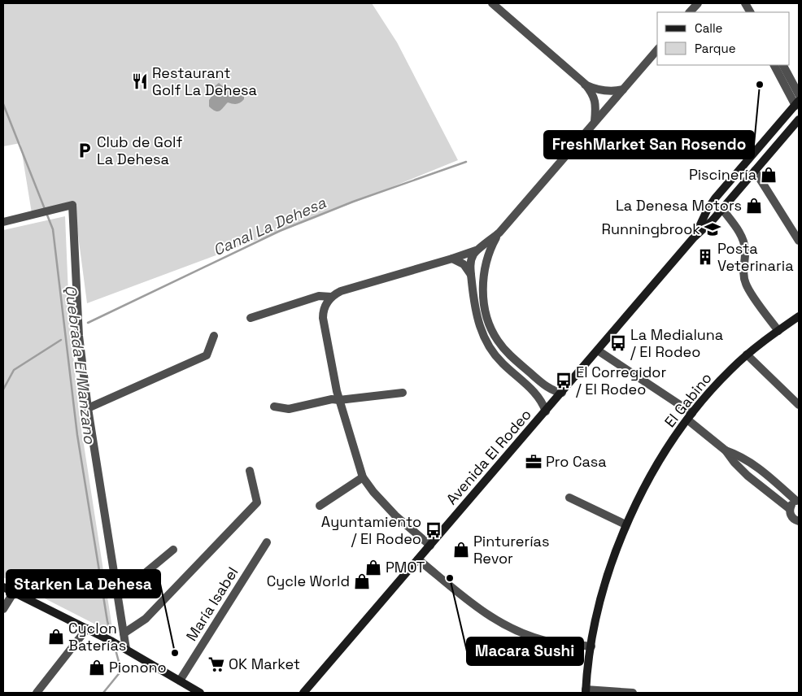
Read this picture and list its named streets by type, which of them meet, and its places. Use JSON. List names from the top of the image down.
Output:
{
  "streets": {
    "main road": ["El Gabino", "Avenida El Rodeo"],
    "street": ["María Isabel"]
  },
  "water": ["Canal La Dehesa", "Quebrada El Manzano"],
  "places": {
    "restaurant": ["Restaurant Golf La Dehesa"],
    "other": ["FreshMarket San Rosendo", "Macara Sushi", "Starken La Dehesa"],
    "parking": ["Club de Golf La Dehesa"],
    "shop": [
      "Piscinería",
      "La Denesa Motors",
      "Pinturerías Revor",
      "PMOT",
      "Cycle World",
      "Cyclon Baterías",
      "Pionono"
    ],
    "school or university": ["Runningbrook"],
    "building": ["Posta Veterinaria"],
    "bus stop": ["La Medialuna / El Rodeo", "El Corregidor / El Rodeo", "Ayuntamiento / El Rodeo"],
    "office": ["Pro Casa"],
    "supermarket": ["OK Market"]
  },
  "legend": ["Calle", "Parque"]
}
